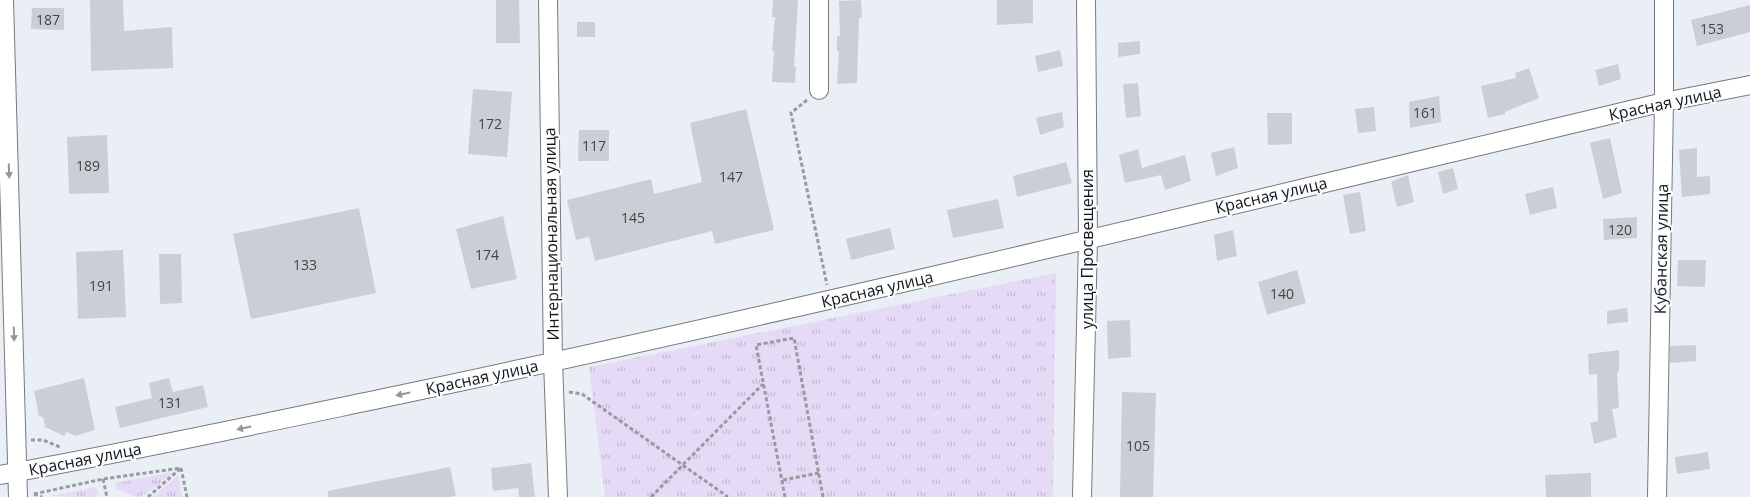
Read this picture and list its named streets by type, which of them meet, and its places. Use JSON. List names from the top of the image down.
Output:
{
  "streets": {
    "street": [
      "Красная улица",
      "Интернациональная улица",
      "улица Просвещения",
      "Кубанская улица"
    ]
  },
  "crossings": [
    ["Красная улица", "Интернациональная улица"],
    ["Красная улица", "улица Просвещения"],
    ["Красная улица", "Кубанская улица"]
  ],
  "house_numbers": [
    "187",
    "153",
    "161",
    "172",
    "117",
    "189",
    "147",
    "145",
    "120",
    "174",
    "133",
    "191",
    "140",
    "131",
    "105"
  ]
}
